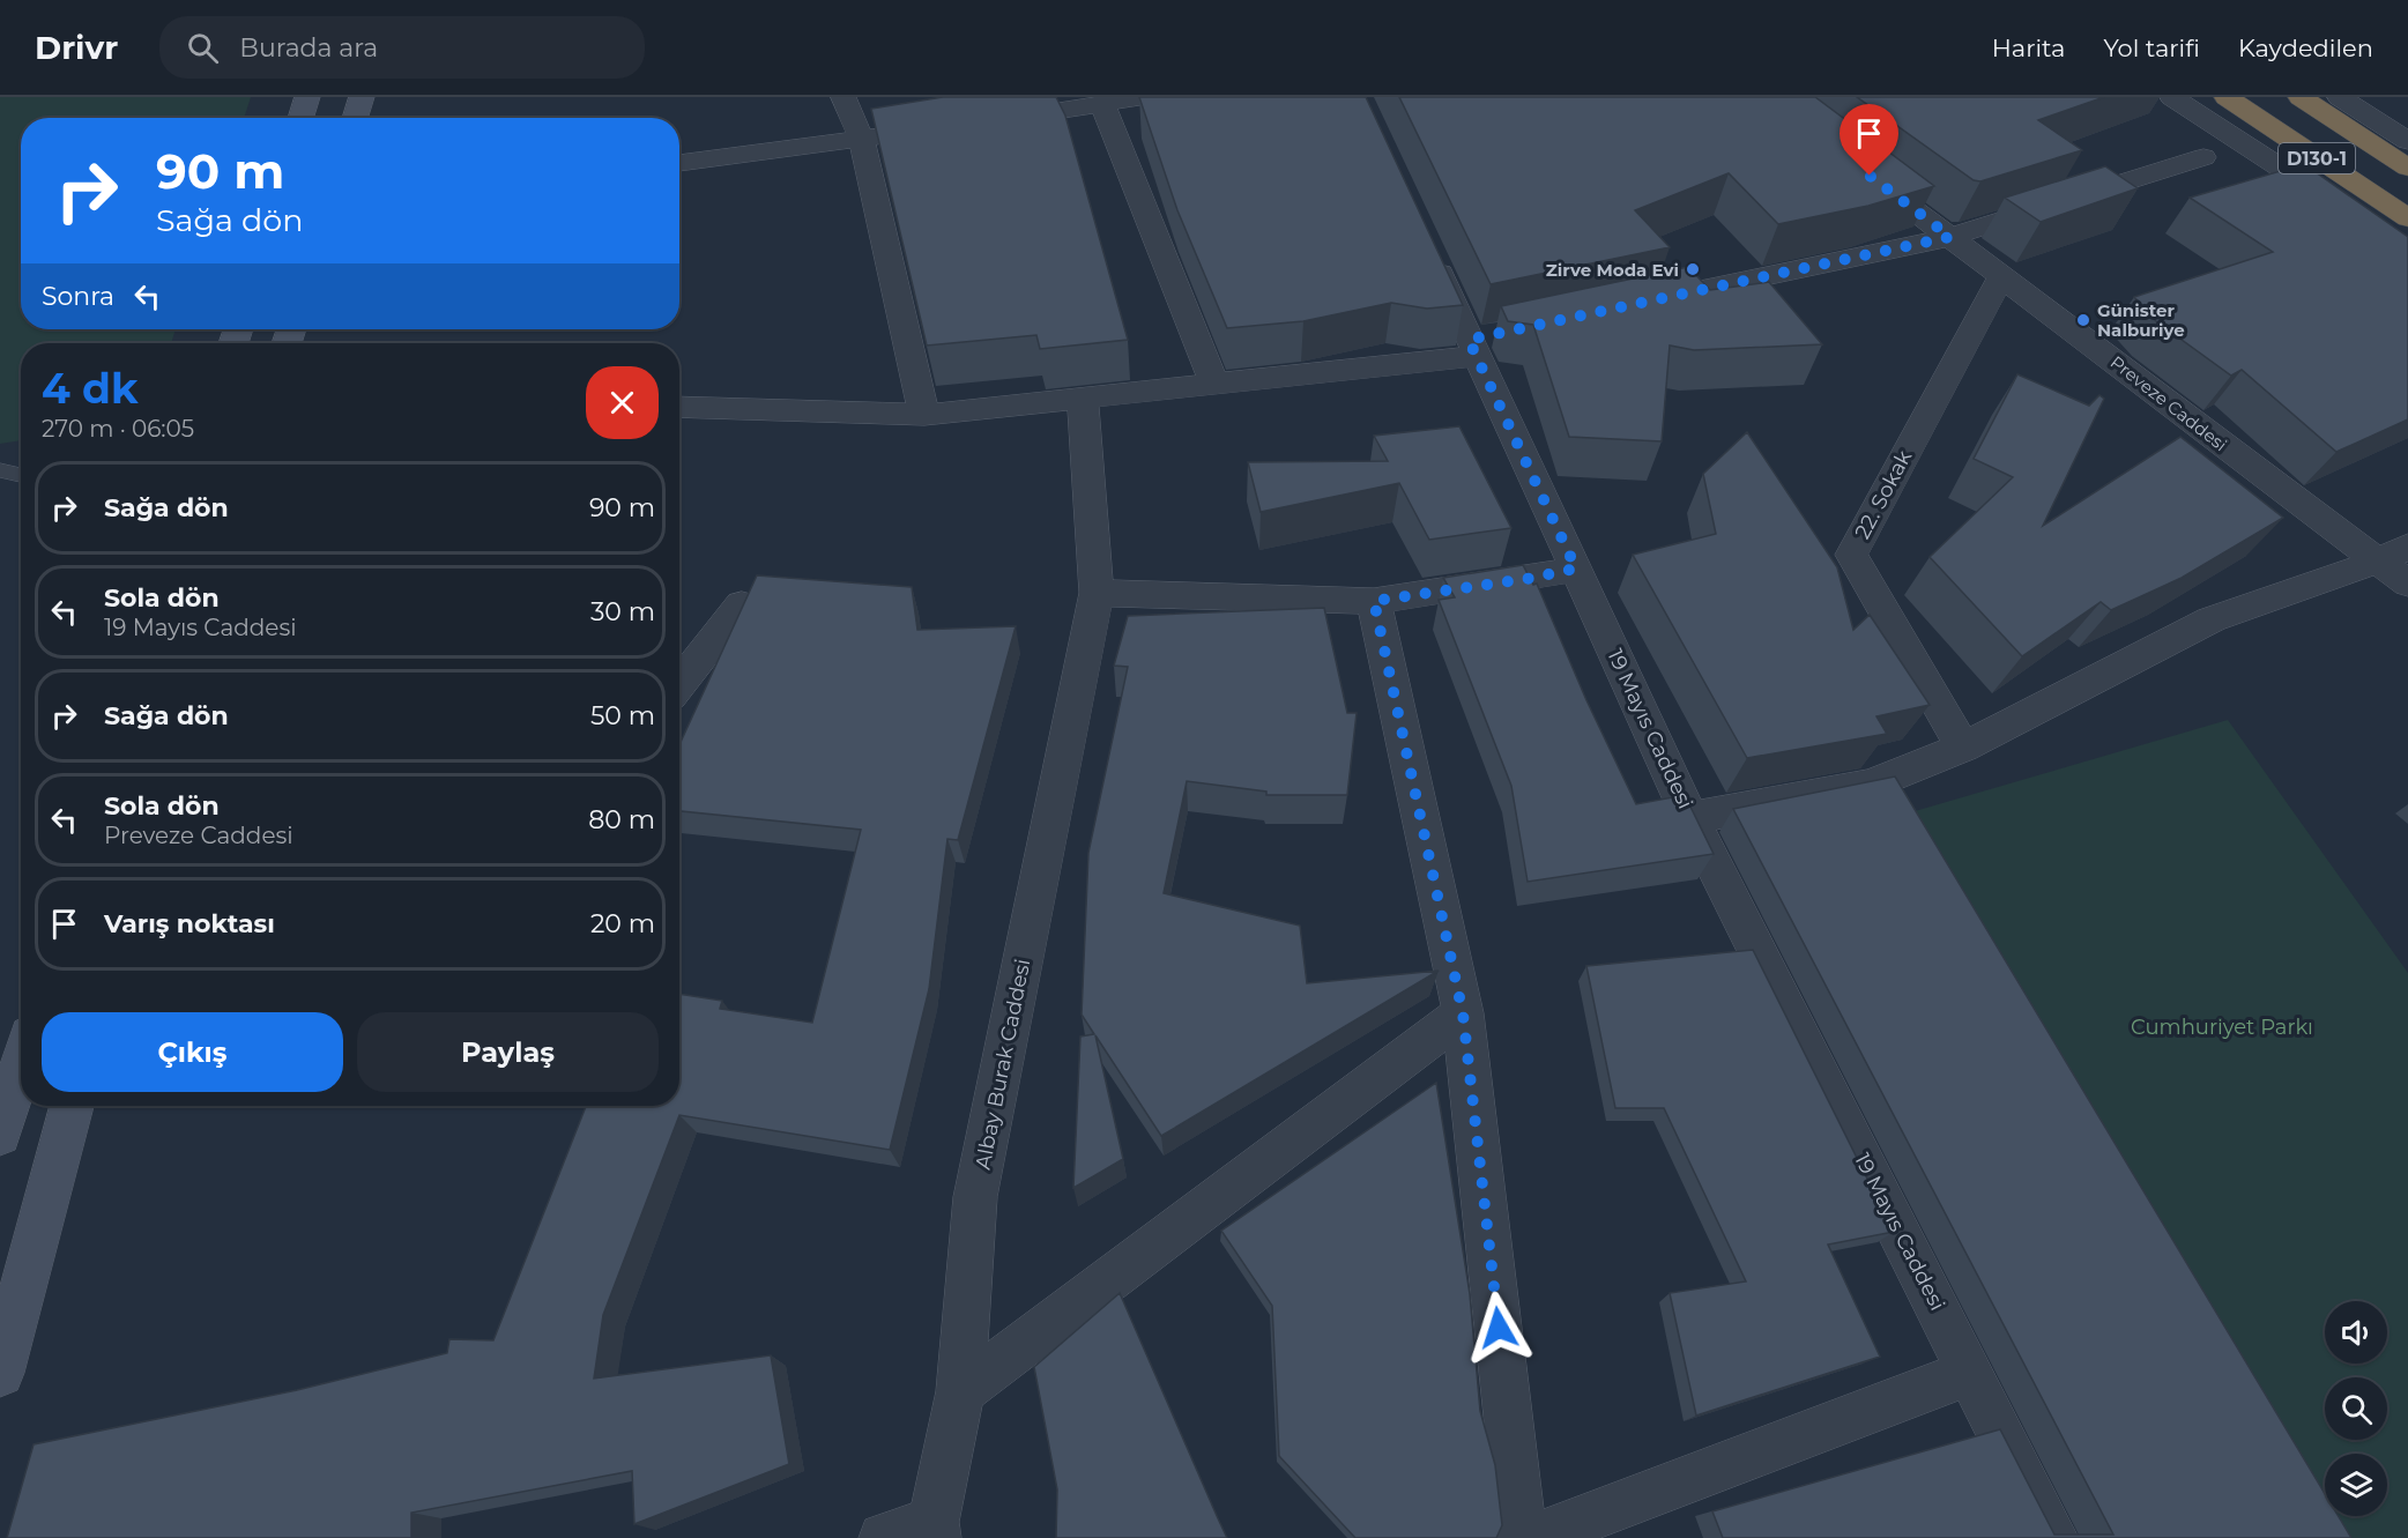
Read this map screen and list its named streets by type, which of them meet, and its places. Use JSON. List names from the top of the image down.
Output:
{
  "streets": {
    "highway": ["D130-1"],
    "street": [
      "Preveze Caddesi",
      "22. Sokak",
      "19 Mayıs Caddesi",
      "Albay Burak Caddesi"
    ]
  },
  "crossings": [
    ["Preveze Caddesi", "22. Sokak"]
  ],
  "parks": ["Cumhuriyet Parkı"],
  "places": ["Zirve Moda Evi", "Günister Nalburiye"],
  "page": {
    "header": "Drivr",
    "search": "Burada ara",
    "nav": ["Harita", "Yol tarifi", "Kaydedilen"],
    "turn": ["90 m", "Sağa dön"],
    "then": "Sonra",
    "heading": ["4 dk", "270 m · 06:05"],
    "list": [
      {
        "name": "Sağa dön",
        "value": "90 m"
      },
      {
        "name": "Sola dön",
        "note": "19 Mayıs Caddesi",
        "value": "30 m"
      },
      {
        "name": "Sağa dön",
        "value": "50 m"
      },
      {
        "name": "Sola dön",
        "note": "Preveze Caddesi",
        "value": "80 m"
      },
      {
        "name": "Varış noktası",
        "value": "20 m"
      }
    ],
    "buttons": ["Çıkış", "Paylaş"]
  }
}
